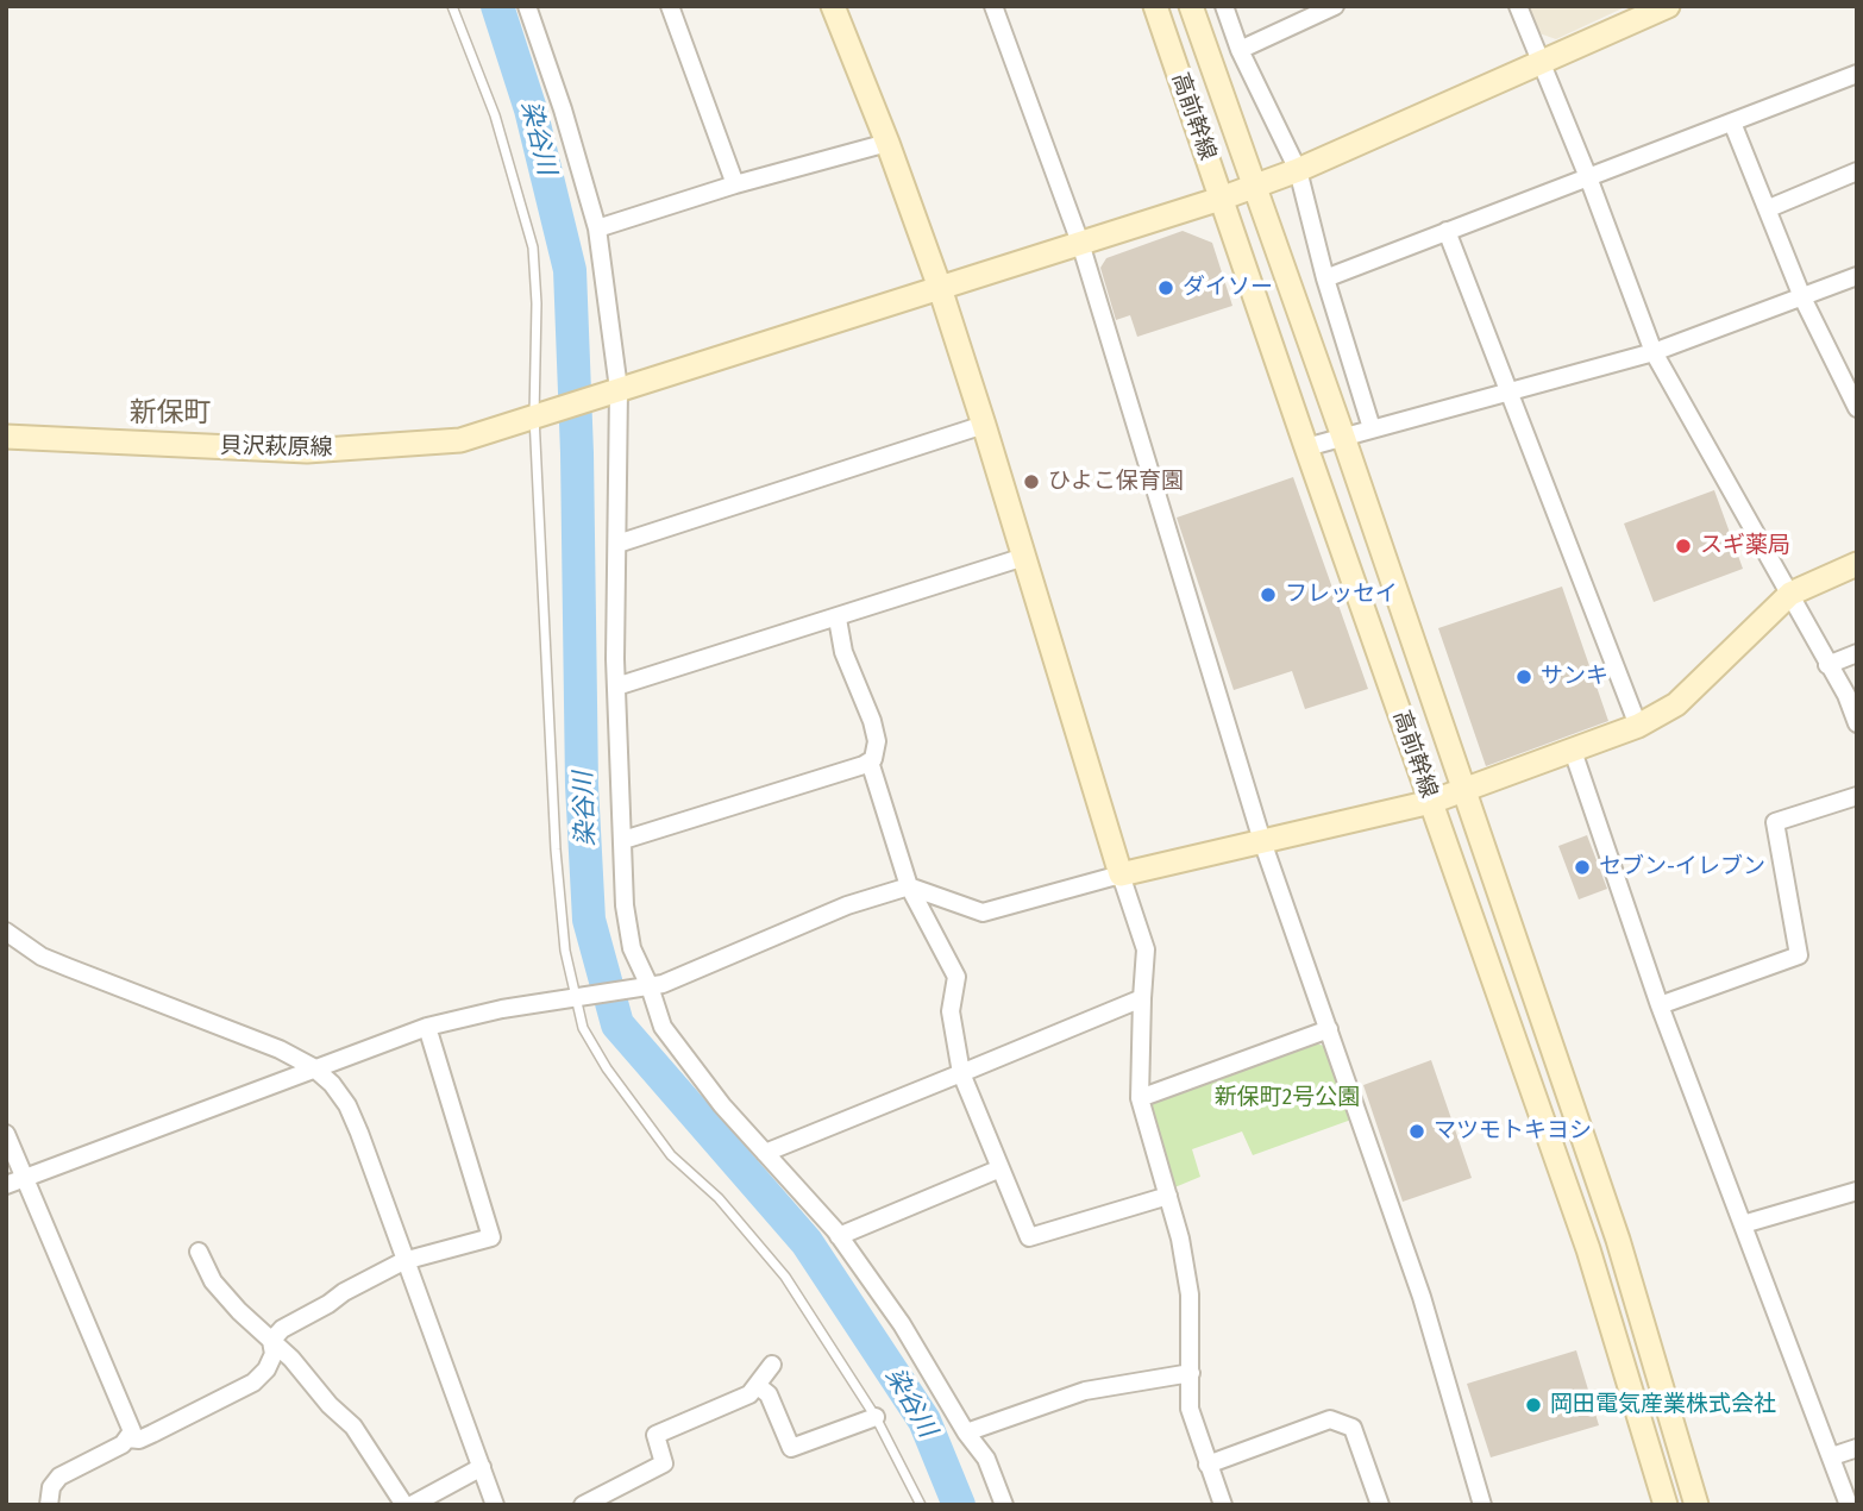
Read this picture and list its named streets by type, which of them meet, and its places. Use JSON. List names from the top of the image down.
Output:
{
  "streets": {
    "street": ["高前幹線", "貝沢萩原線"]
  },
  "crossings": [
    ["高前幹線", "貝沢萩原線"]
  ],
  "districts": ["新保町"],
  "water": ["染谷川"],
  "parks": ["新保町2号公園"],
  "places": [
    "ダイソー",
    "ひよこ保育園",
    "スギ薬局",
    "フレッセイ",
    "サンキ",
    "セブン-イレブン",
    "マツモトキヨシ",
    "岡田電気産業株式会社"
  ]
}
